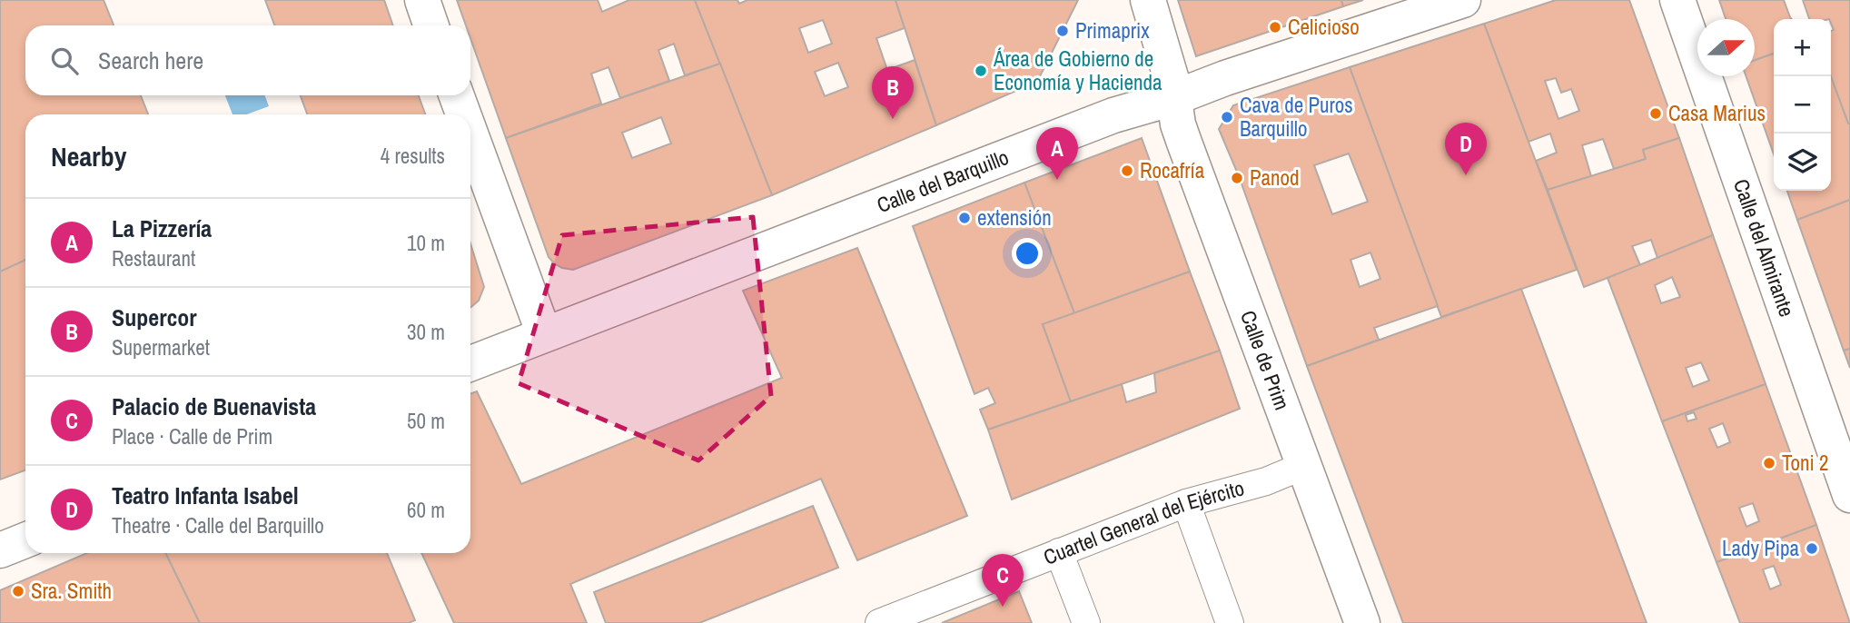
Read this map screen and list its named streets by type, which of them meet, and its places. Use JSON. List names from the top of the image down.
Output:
{
  "streets": {
    "street": ["Calle del Barquillo", "Calle del Almirante", "Calle de Prim"],
    "lane": ["Cuartel General del Ejército"]
  },
  "crossings": [
    ["Calle del Barquillo", "Calle de Prim"],
    ["Calle de Prim", "Cuartel General del Ejército"]
  ],
  "places": [
    "Celicioso",
    "Primaprix",
    "Área de Gobierno de Economía y Hacienda",
    "Casa Marius",
    "Cava de Puros Barquillo",
    "Rocafría",
    "Panod",
    "extensión",
    "Toni 2",
    "Lady Pipa",
    "Sra. Smith"
  ],
  "north": "right",
  "page": {
    "map_buttons": ["+", "−"],
    "search": "Search here",
    "pins": [
      "B",
      "D",
      "A",
      "C"
    ],
    "heading": ["Nearby", "4 results"],
    "list": [
      {
        "mark": "A",
        "name": "La Pizzería",
        "note": "Restaurant",
        "value": "10 m"
      },
      {
        "mark": "B",
        "name": "Supercor",
        "note": "Supermarket",
        "value": "30 m"
      },
      {
        "mark": "C",
        "name": "Palacio de Buenavista",
        "note": "Place · Calle de Prim",
        "value": "50 m"
      },
      {
        "mark": "D",
        "name": "Teatro Infanta Isabel",
        "note": "Theatre · Calle del Barquillo",
        "value": "60 m"
      }
    ]
  }
}
